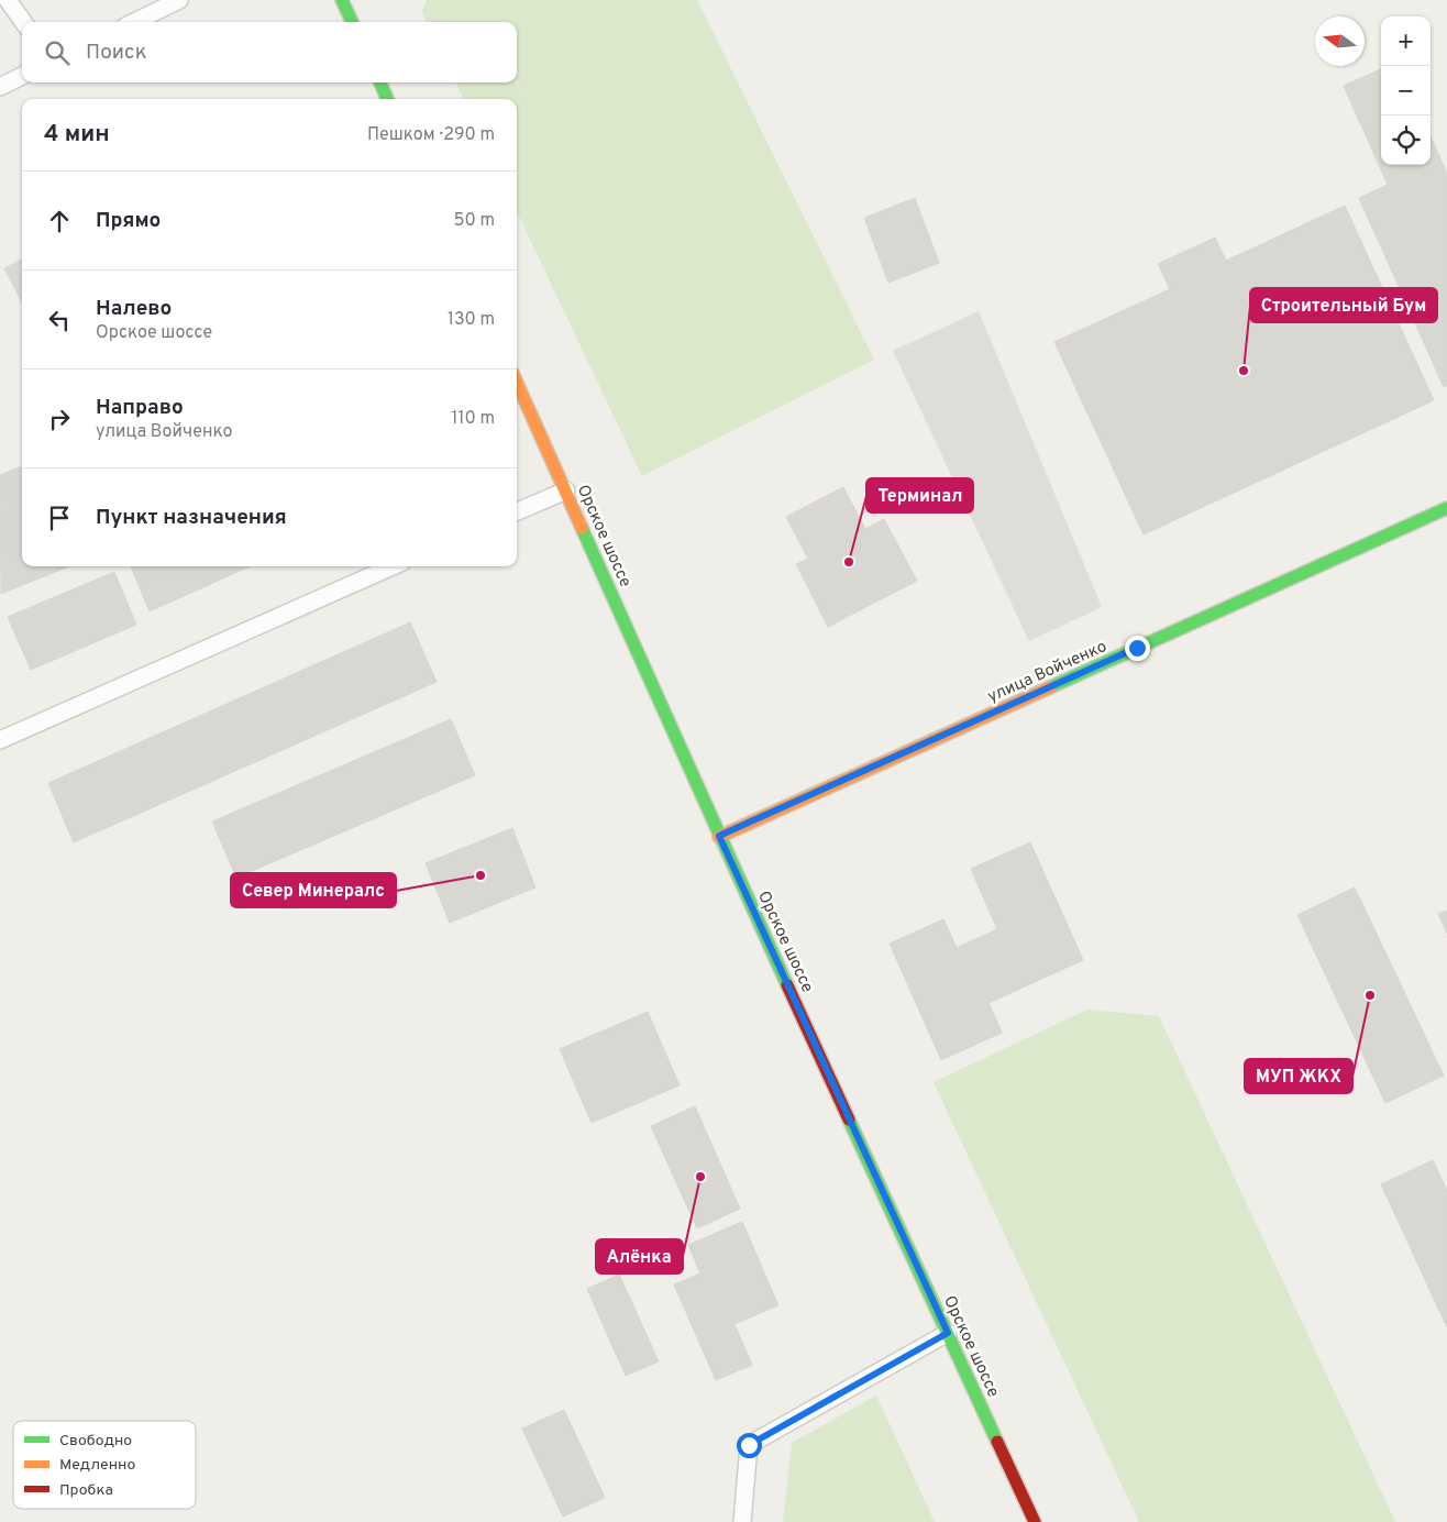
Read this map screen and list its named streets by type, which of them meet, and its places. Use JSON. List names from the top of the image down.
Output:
{
  "streets": {
    "main road": ["Орское шоссе", "улица Войченко"]
  },
  "crossings": [
    ["Орское шоссе", "улица Войченко"]
  ],
  "places": [
    "Строительный Бум",
    "Терминал",
    "Север Минералс",
    "МУП ЖКХ",
    "Алёнка"
  ],
  "legend": ["Свободно", "Медленно", "Пробка"],
  "north": "left",
  "page": {
    "map_buttons": ["+", "−"],
    "search": "Поиск",
    "heading": ["4 мин", "Пешком · 290 m"],
    "list": [
      ["Прямо", "50 m"],
      ["Налево", "Орское шоссе", "130 m"],
      ["Направо", "улица Войченко", "110 m"],
      "Пункт назначения"
    ]
  }
}
